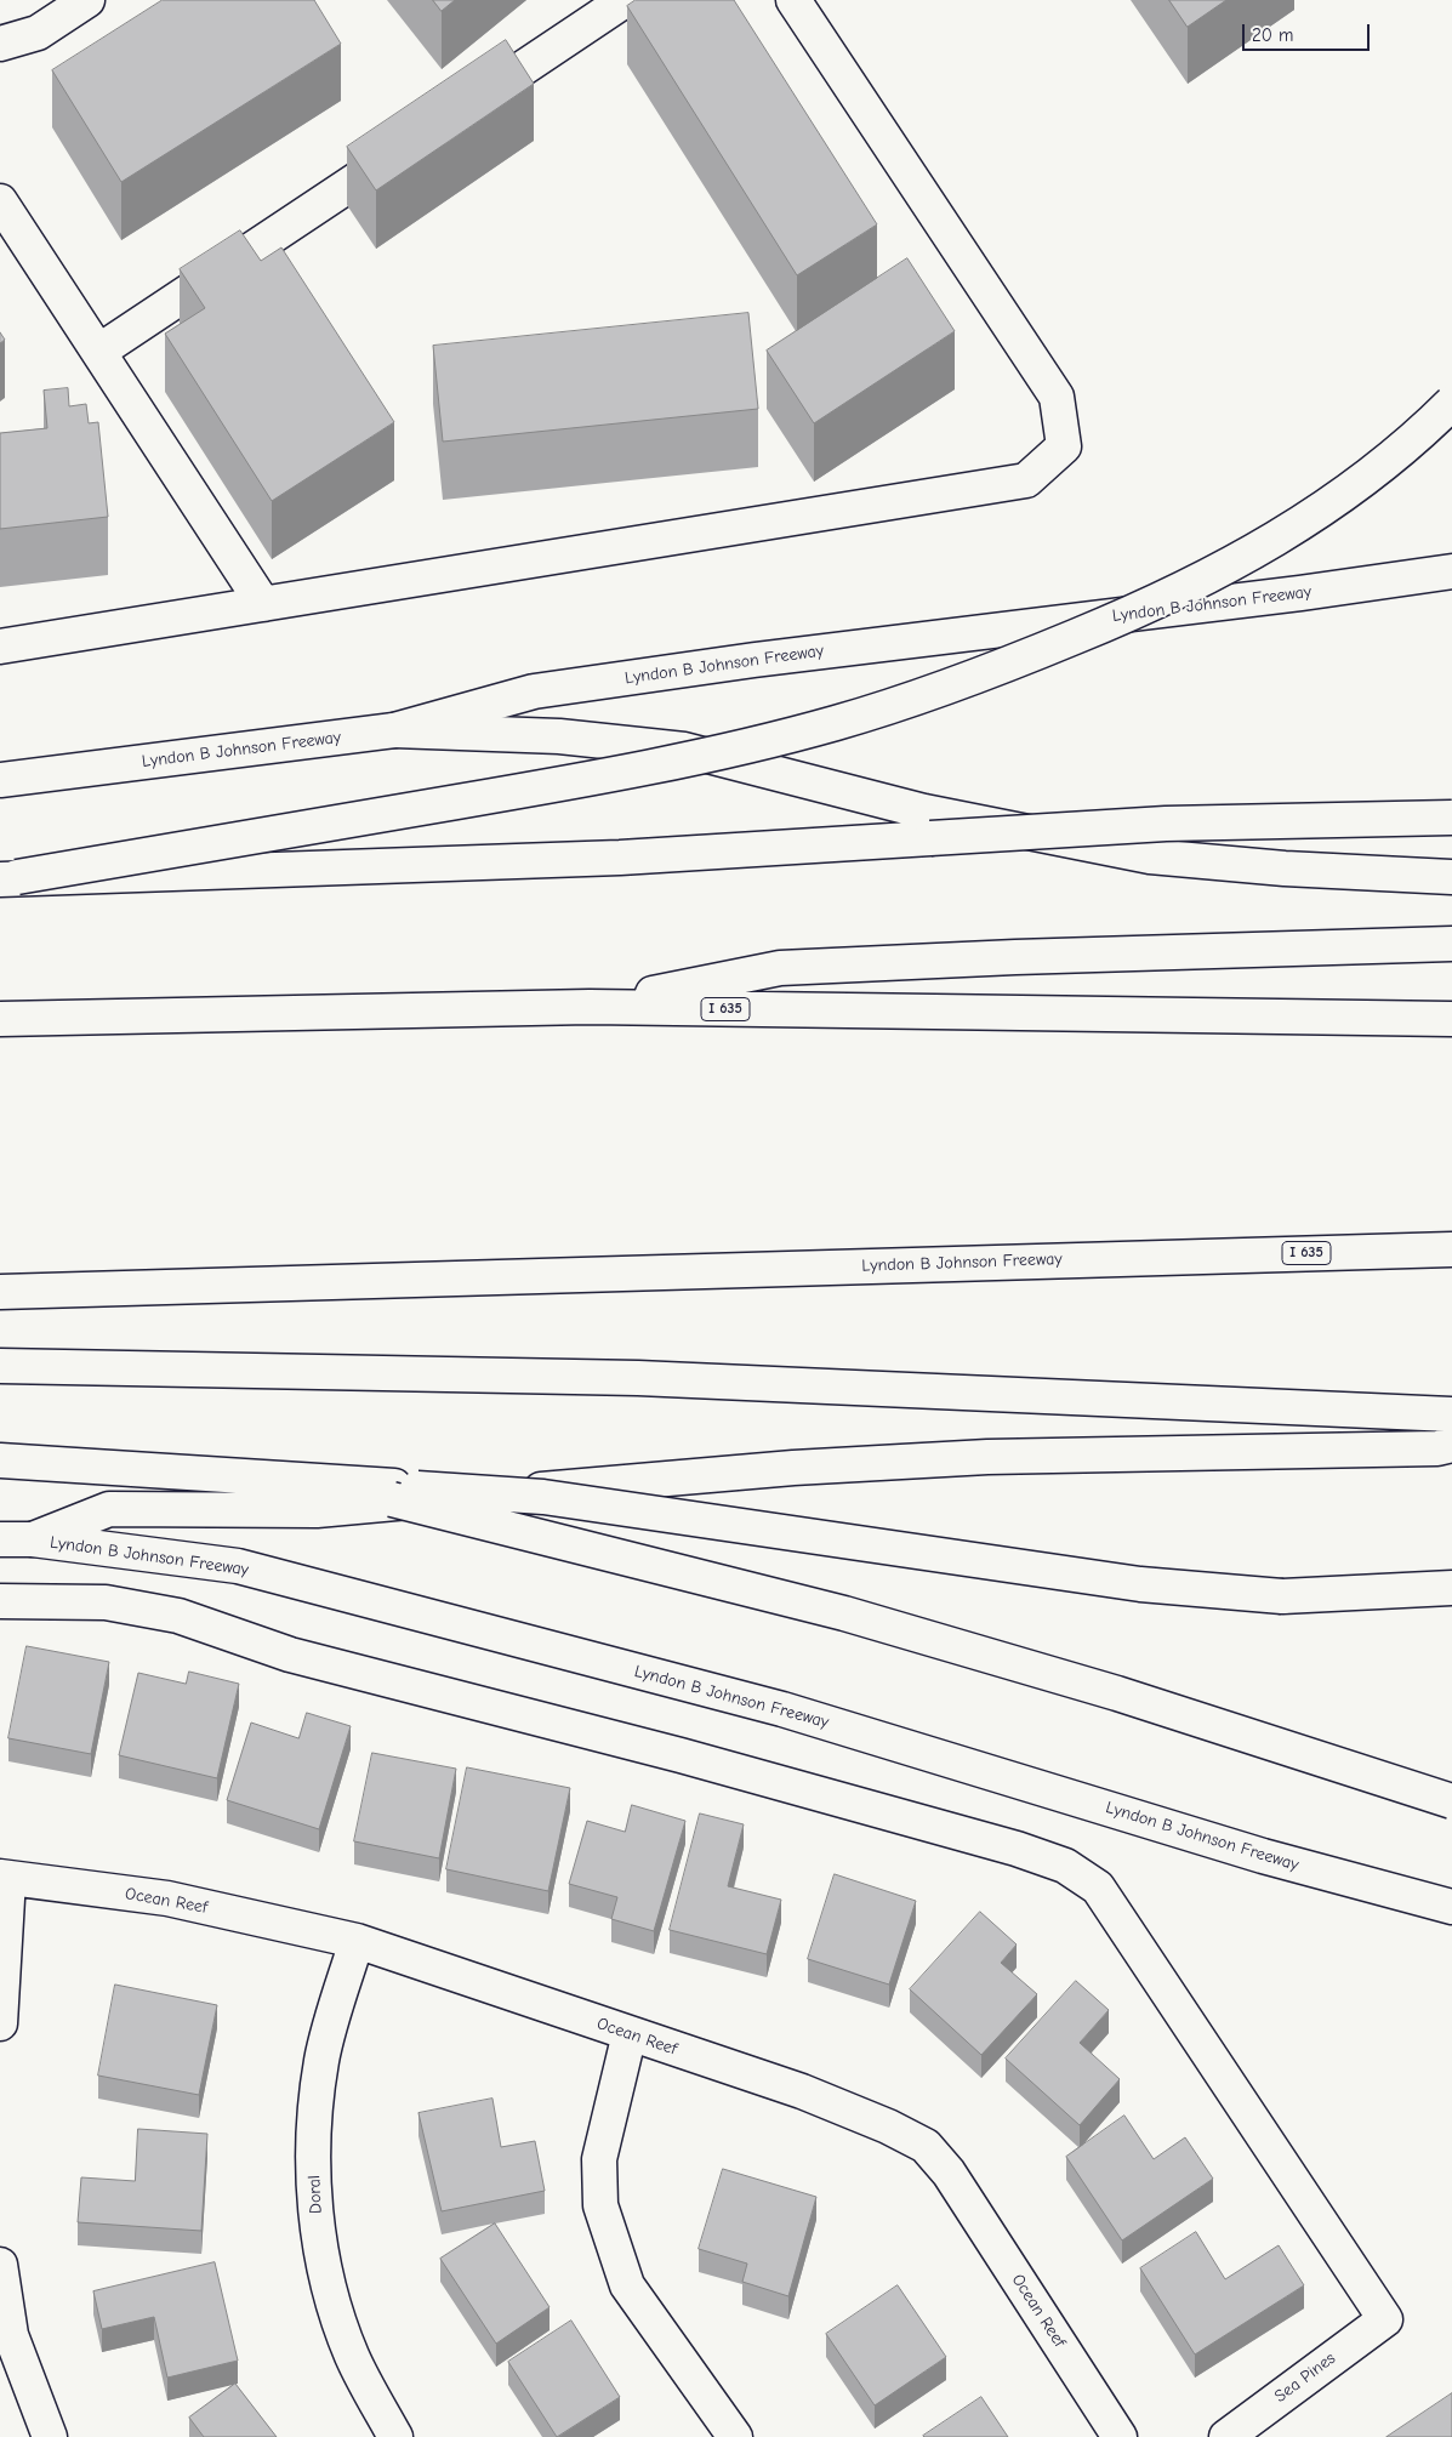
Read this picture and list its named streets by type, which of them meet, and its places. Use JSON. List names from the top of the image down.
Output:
{
  "streets": {
    "main road": [
      "Lyndon B Johnson Freeway",
      "I 635",
      "Ocean Reef",
      "Doral",
      "Sea Pines"
    ]
  },
  "crossings": [
    ["Ocean Reef", "Doral"]
  ],
  "scale_bar": "20 m"
}
